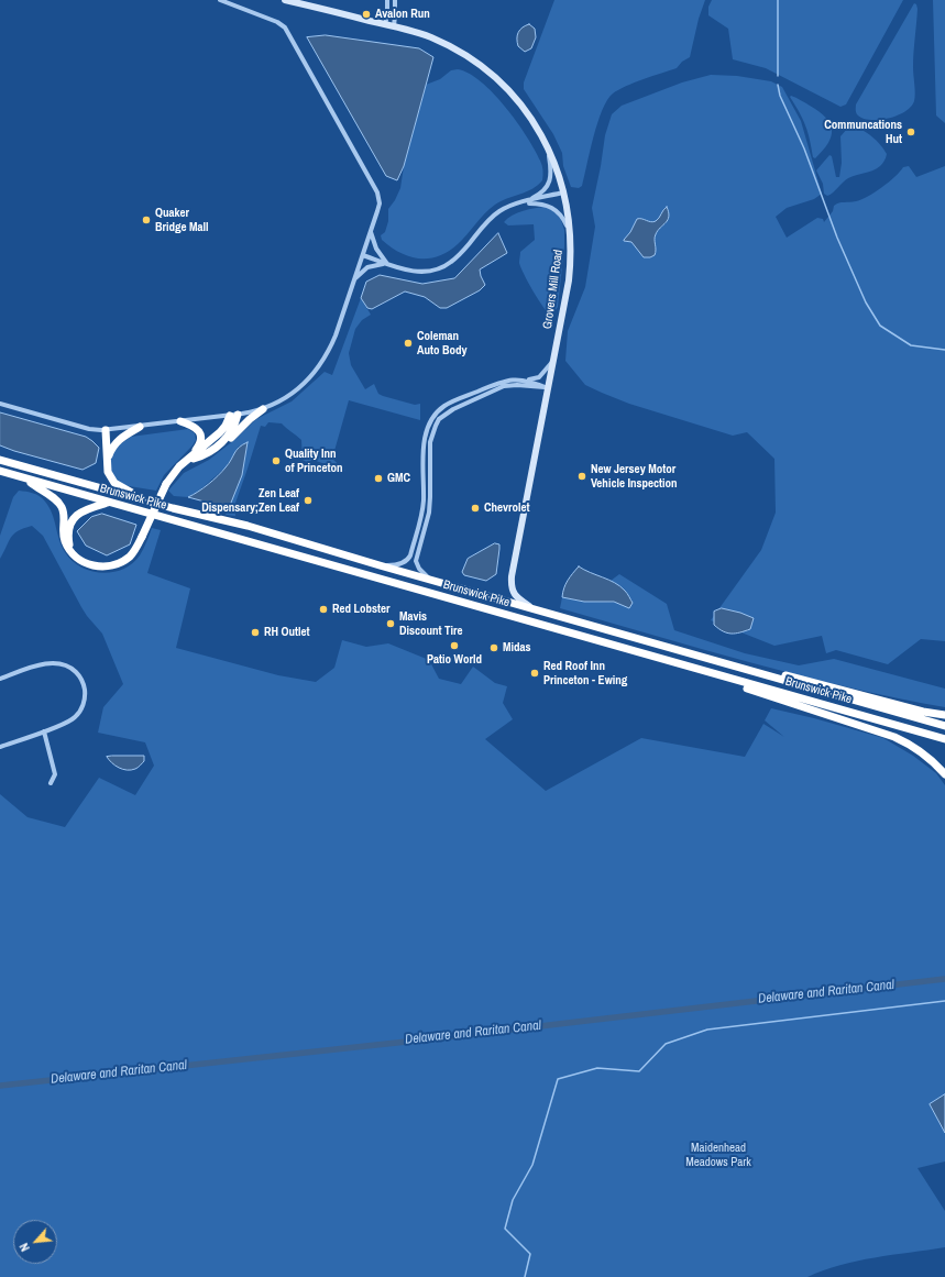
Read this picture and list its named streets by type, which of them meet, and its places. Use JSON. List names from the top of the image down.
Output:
{
  "streets": {
    "highway": ["Brunswick Pike"],
    "street": ["Grovers Mill Road"]
  },
  "crossings": [
    ["Grovers Mill Road", "Brunswick Pike"]
  ],
  "water": ["Delaware and Raritan Canal"],
  "parks": ["Maidenhead Meadows Park"],
  "places": [
    "Avalon Run",
    "Communcations Hut",
    "Quaker Bridge Mall",
    "Coleman Auto Body",
    "Quality Inn of Princeton",
    "New Jersey Motor Vehicle Inspection",
    "GMC",
    "Zen Leaf Dispensary;Zen Leaf",
    "Chevrolet",
    "Red Lobster",
    "Mavis Discount Tire",
    "RH Outlet",
    "Patio World",
    "Midas",
    "Red Roof Inn Princeton - Ewing"
  ],
  "north": "bottom left"
}
